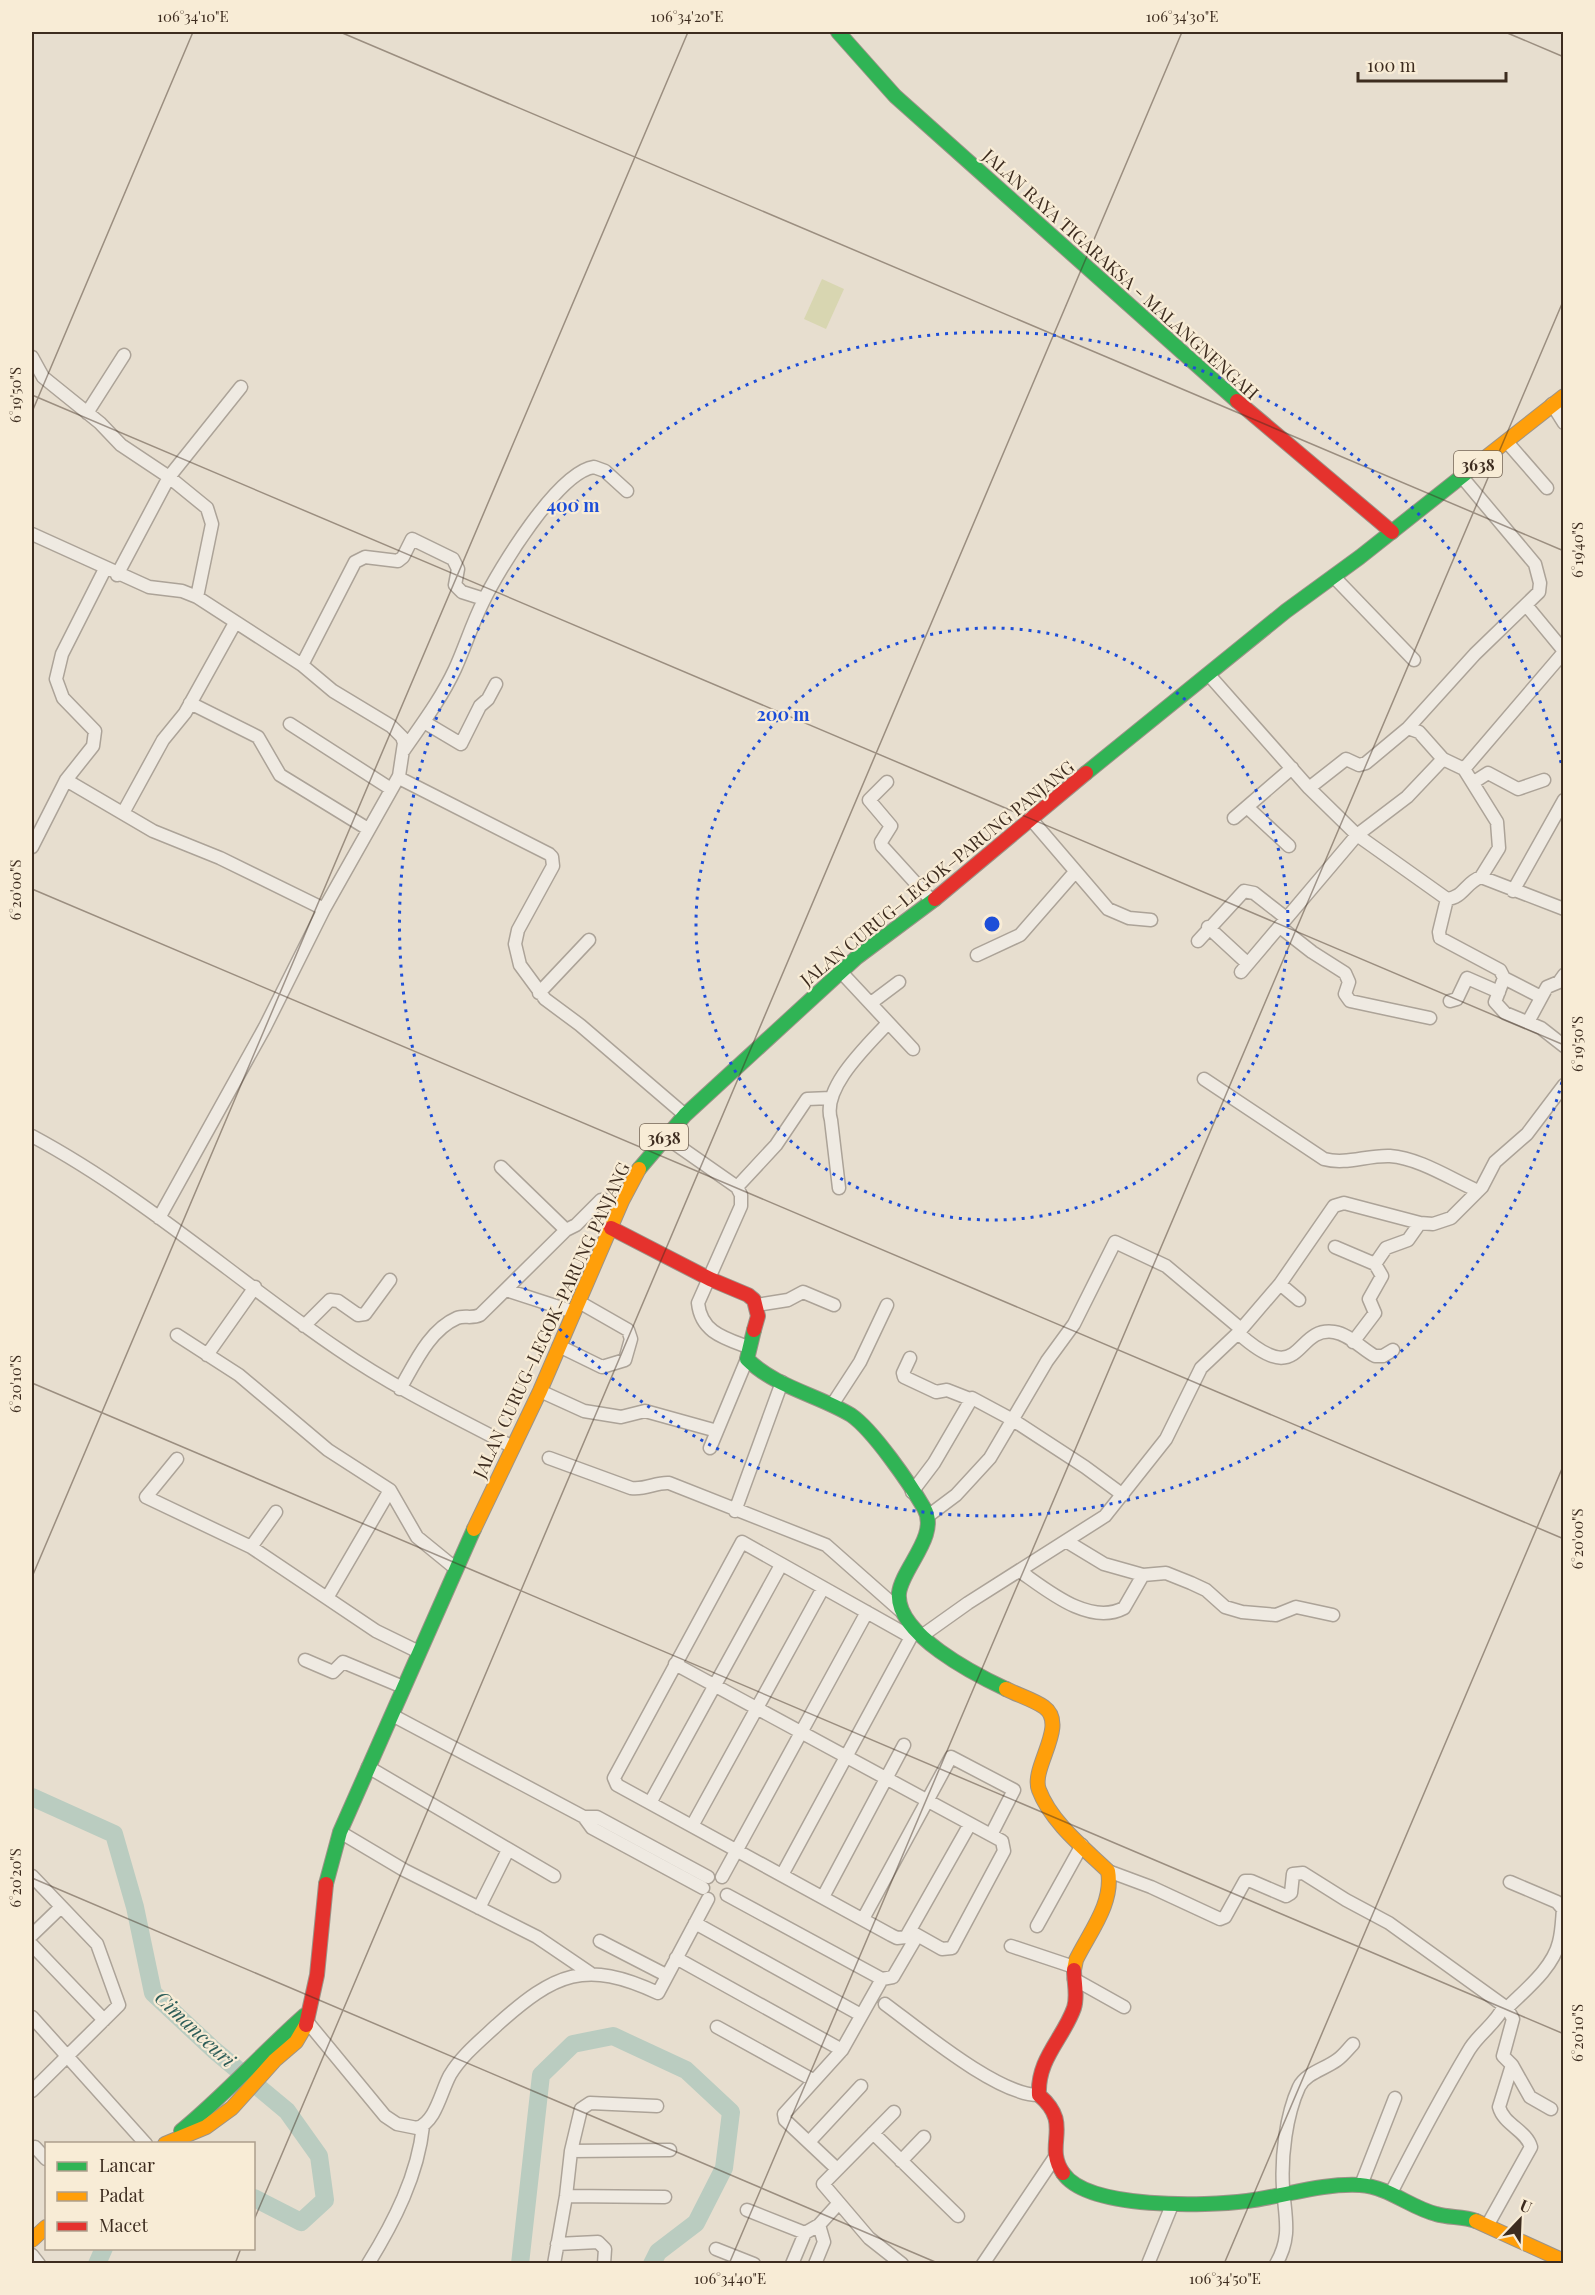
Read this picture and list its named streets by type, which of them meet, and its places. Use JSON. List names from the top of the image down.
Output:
{
  "streets": {
    "main road": ["JALAN RAYA TIGARAKSA - MALANGNENGAH", "3638", "JALAN CURUG–LEGOK–PARUNG PANJANG"]
  },
  "crossings": [
    ["JALAN RAYA TIGARAKSA - MALANGNENGAH", "JALAN CURUG–LEGOK–PARUNG PANJANG"]
  ],
  "water": ["Cimanceuri"],
  "legend": ["Lancar", "Padat", "Macet"],
  "scale_bar": "100 m",
  "north": "top right",
  "coordinates": [
    "106°34'10\"E",
    "106°34'20\"E",
    "106°34'30\"E",
    "6°19'50\"S",
    "6°19'40\"S",
    "6°20'00\"S",
    "6°20'10\"S",
    "6°20'20\"S",
    "106°34'40\"E",
    "106°34'50\"E"
  ],
  "rings": ["400 m", "200 m"]
}
